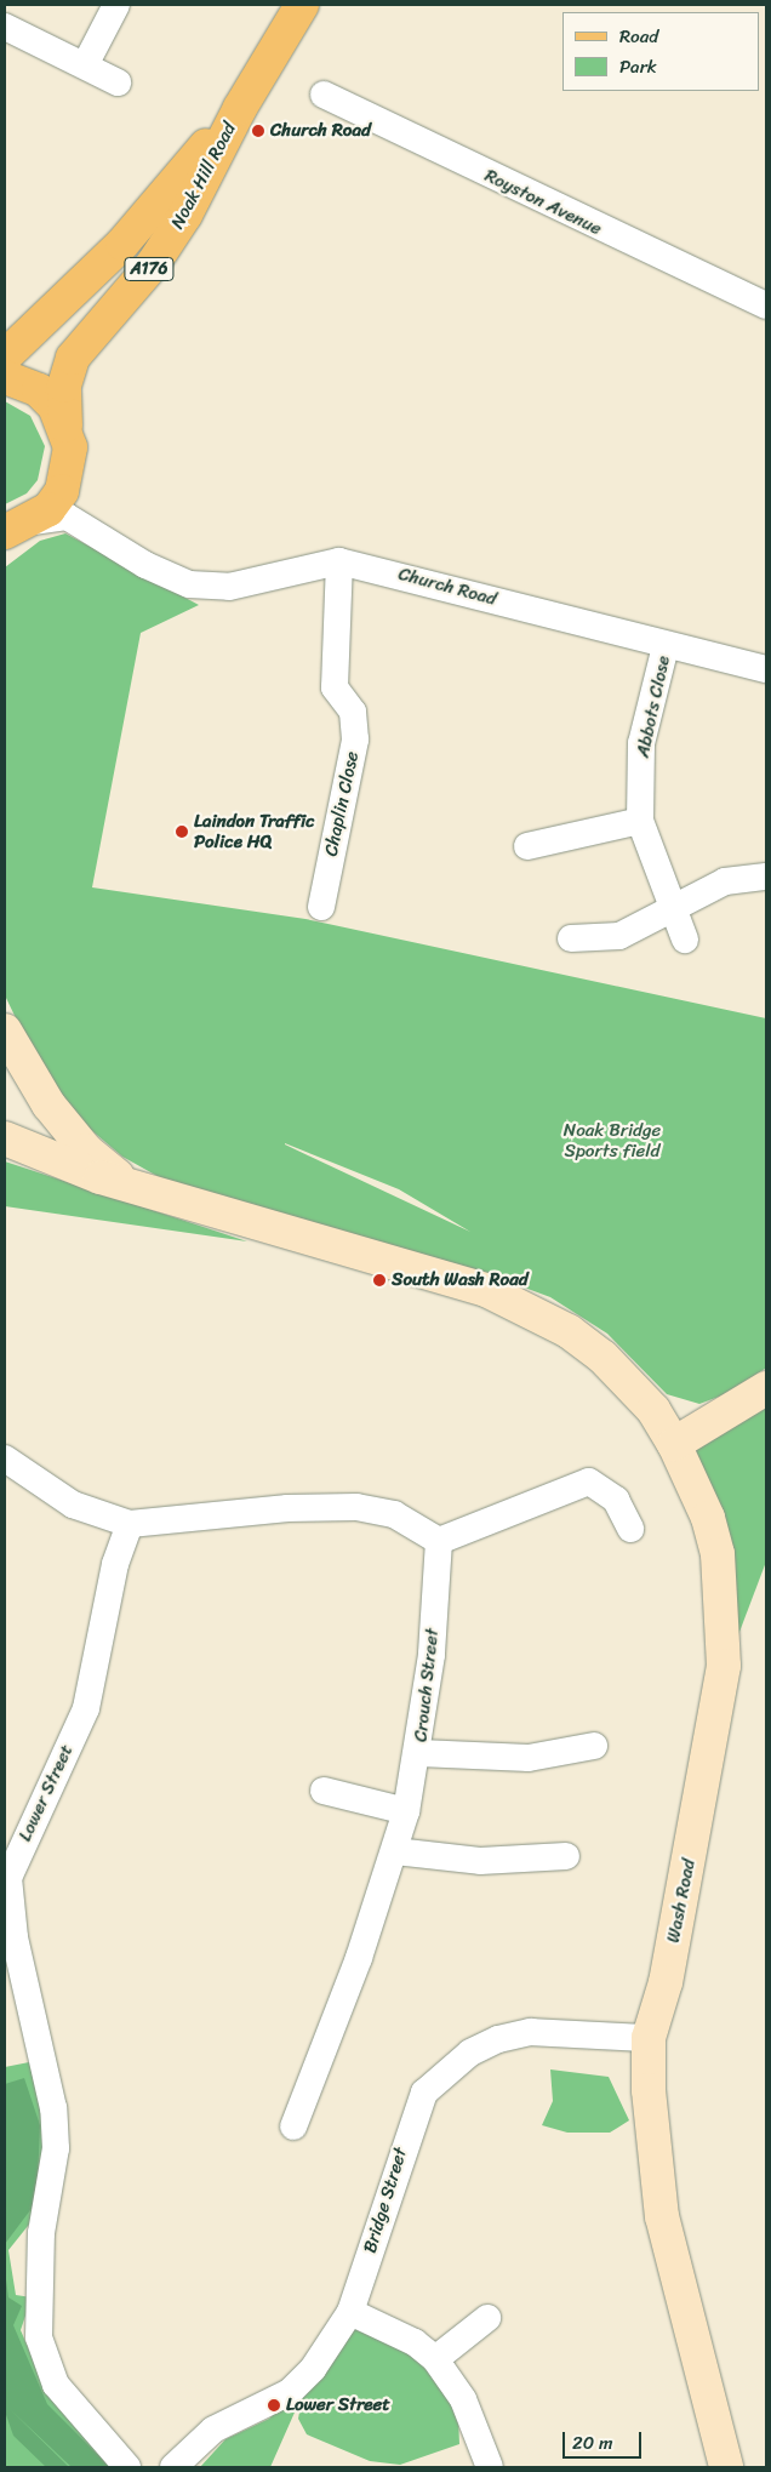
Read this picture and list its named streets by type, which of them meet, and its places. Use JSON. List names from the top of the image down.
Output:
{
  "streets": {
    "main road": ["Noak Hill Road", "A176"],
    "street": [
      "Royston Avenue",
      "Church Road",
      "Abbots Close",
      "Chaplin Close",
      "Crouch Street",
      "Lower Street",
      "Wash Road",
      "Bridge Street"
    ]
  },
  "crossings": [
    ["Noak Hill Road", "Church Road"],
    ["Church Road", "Abbots Close"],
    ["Church Road", "Chaplin Close"],
    ["Wash Road", "Bridge Street"]
  ],
  "parks": ["Noak Bridge Sports field"],
  "places": [
    "Church Road",
    "Laindon Traffic Police HQ",
    "South Wash Road",
    "Lower Street"
  ],
  "legend": ["Road", "Park"],
  "scale_bar": "20 m"
}
